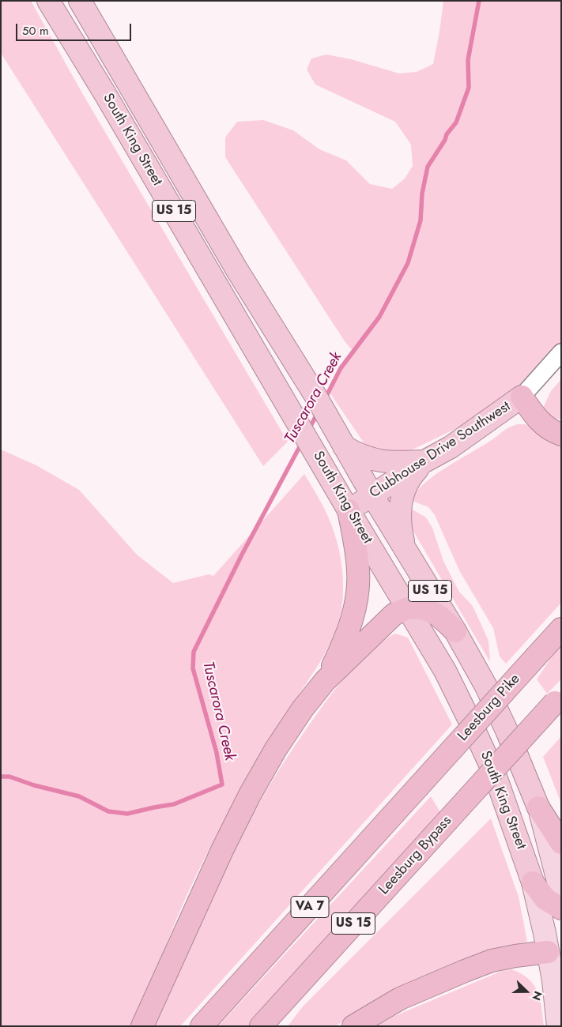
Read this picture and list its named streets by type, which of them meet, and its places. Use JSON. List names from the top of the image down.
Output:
{
  "streets": {
    "highway": [
      "South King Street",
      "US 15",
      "Clubhouse Drive Southwest",
      "Leesburg Pike",
      "Leesburg Bypass",
      "VA 7"
    ]
  },
  "crossings": [
    ["South King Street", "US 15"],
    ["South King Street", "Clubhouse Drive Southwest"]
  ],
  "water": ["Tuscarora Creek"],
  "scale_bar": "50 m",
  "north": "right"
}
